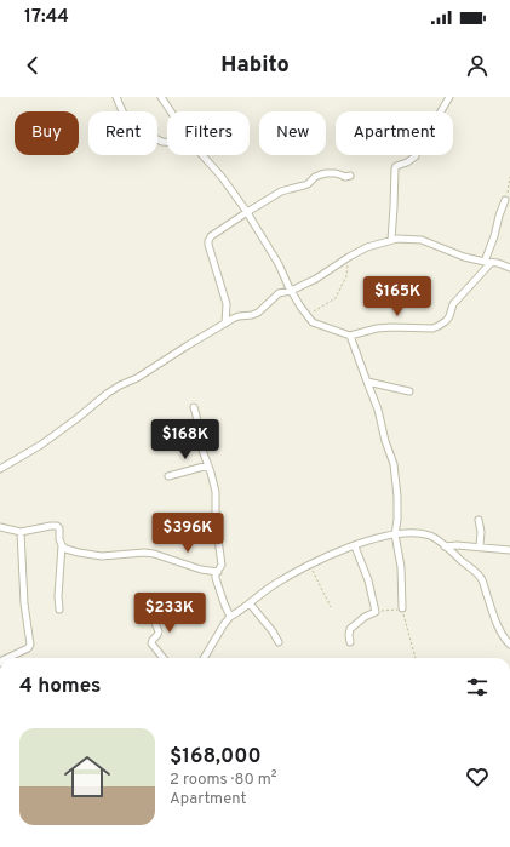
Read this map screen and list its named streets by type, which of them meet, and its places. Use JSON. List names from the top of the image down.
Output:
{
  "page": {
    "status": "17:44",
    "header": "Habito",
    "chip": [
      "Buy",
      "Rent",
      "Filters",
      "New",
      "Apartment"
    ],
    "price": [
      "$165K",
      "$168K",
      "$396K",
      "$233K"
    ],
    "heading": "4 homes",
    "list": [
      {
        "name": "$168,000",
        "note": "2 rooms · 80 m² · Apartment"
      }
    ]
  }
}
